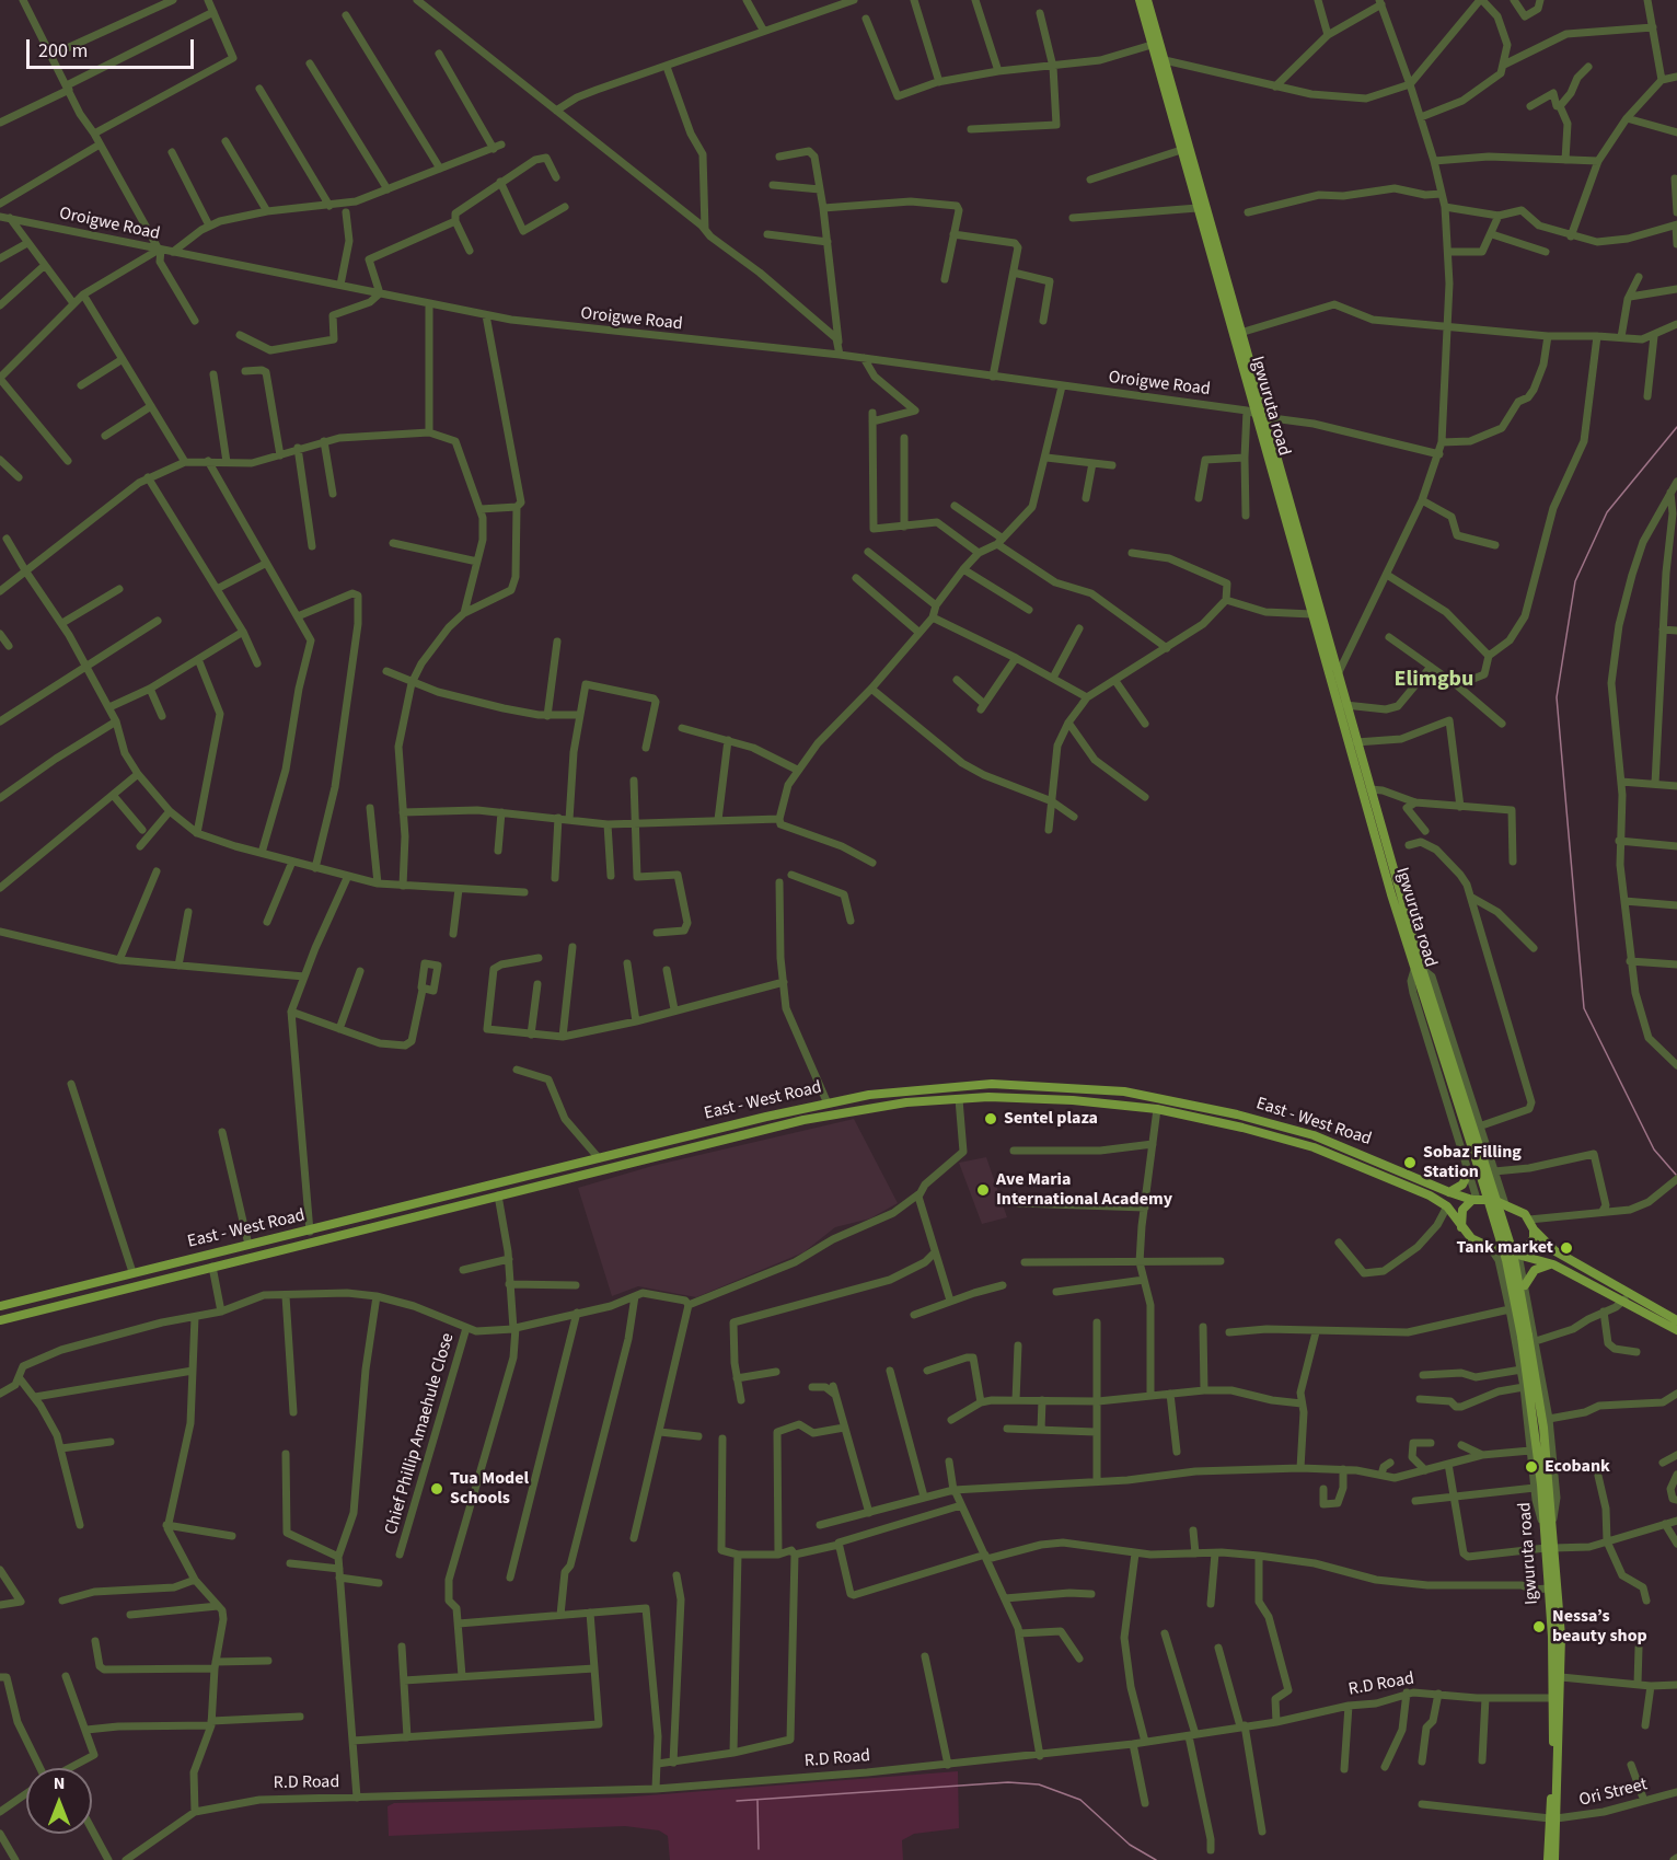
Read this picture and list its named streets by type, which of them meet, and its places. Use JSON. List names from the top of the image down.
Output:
{
  "streets": {
    "main road": ["Igwuruta road", "East - West Road"],
    "street": [
      "Oroigwe Road",
      "Chief Phillip Amaehule Close",
      "R.D Road",
      "Ori Street"
    ]
  },
  "crossings": [
    ["Oroigwe Road", "Igwuruta road"],
    ["Igwuruta road", "R.D Road"],
    ["Igwuruta road", "Ori Street"]
  ],
  "districts": ["Elimgbu"],
  "places": [
    "Sentel plaza",
    "Sobaz Filling Station",
    "Ave Maria International Academy",
    "Tank market",
    "Ecobank",
    "Tua Model Schools",
    "Nessa’s beauty shop"
  ],
  "scale_bar": "200 m",
  "north": "top"
}
